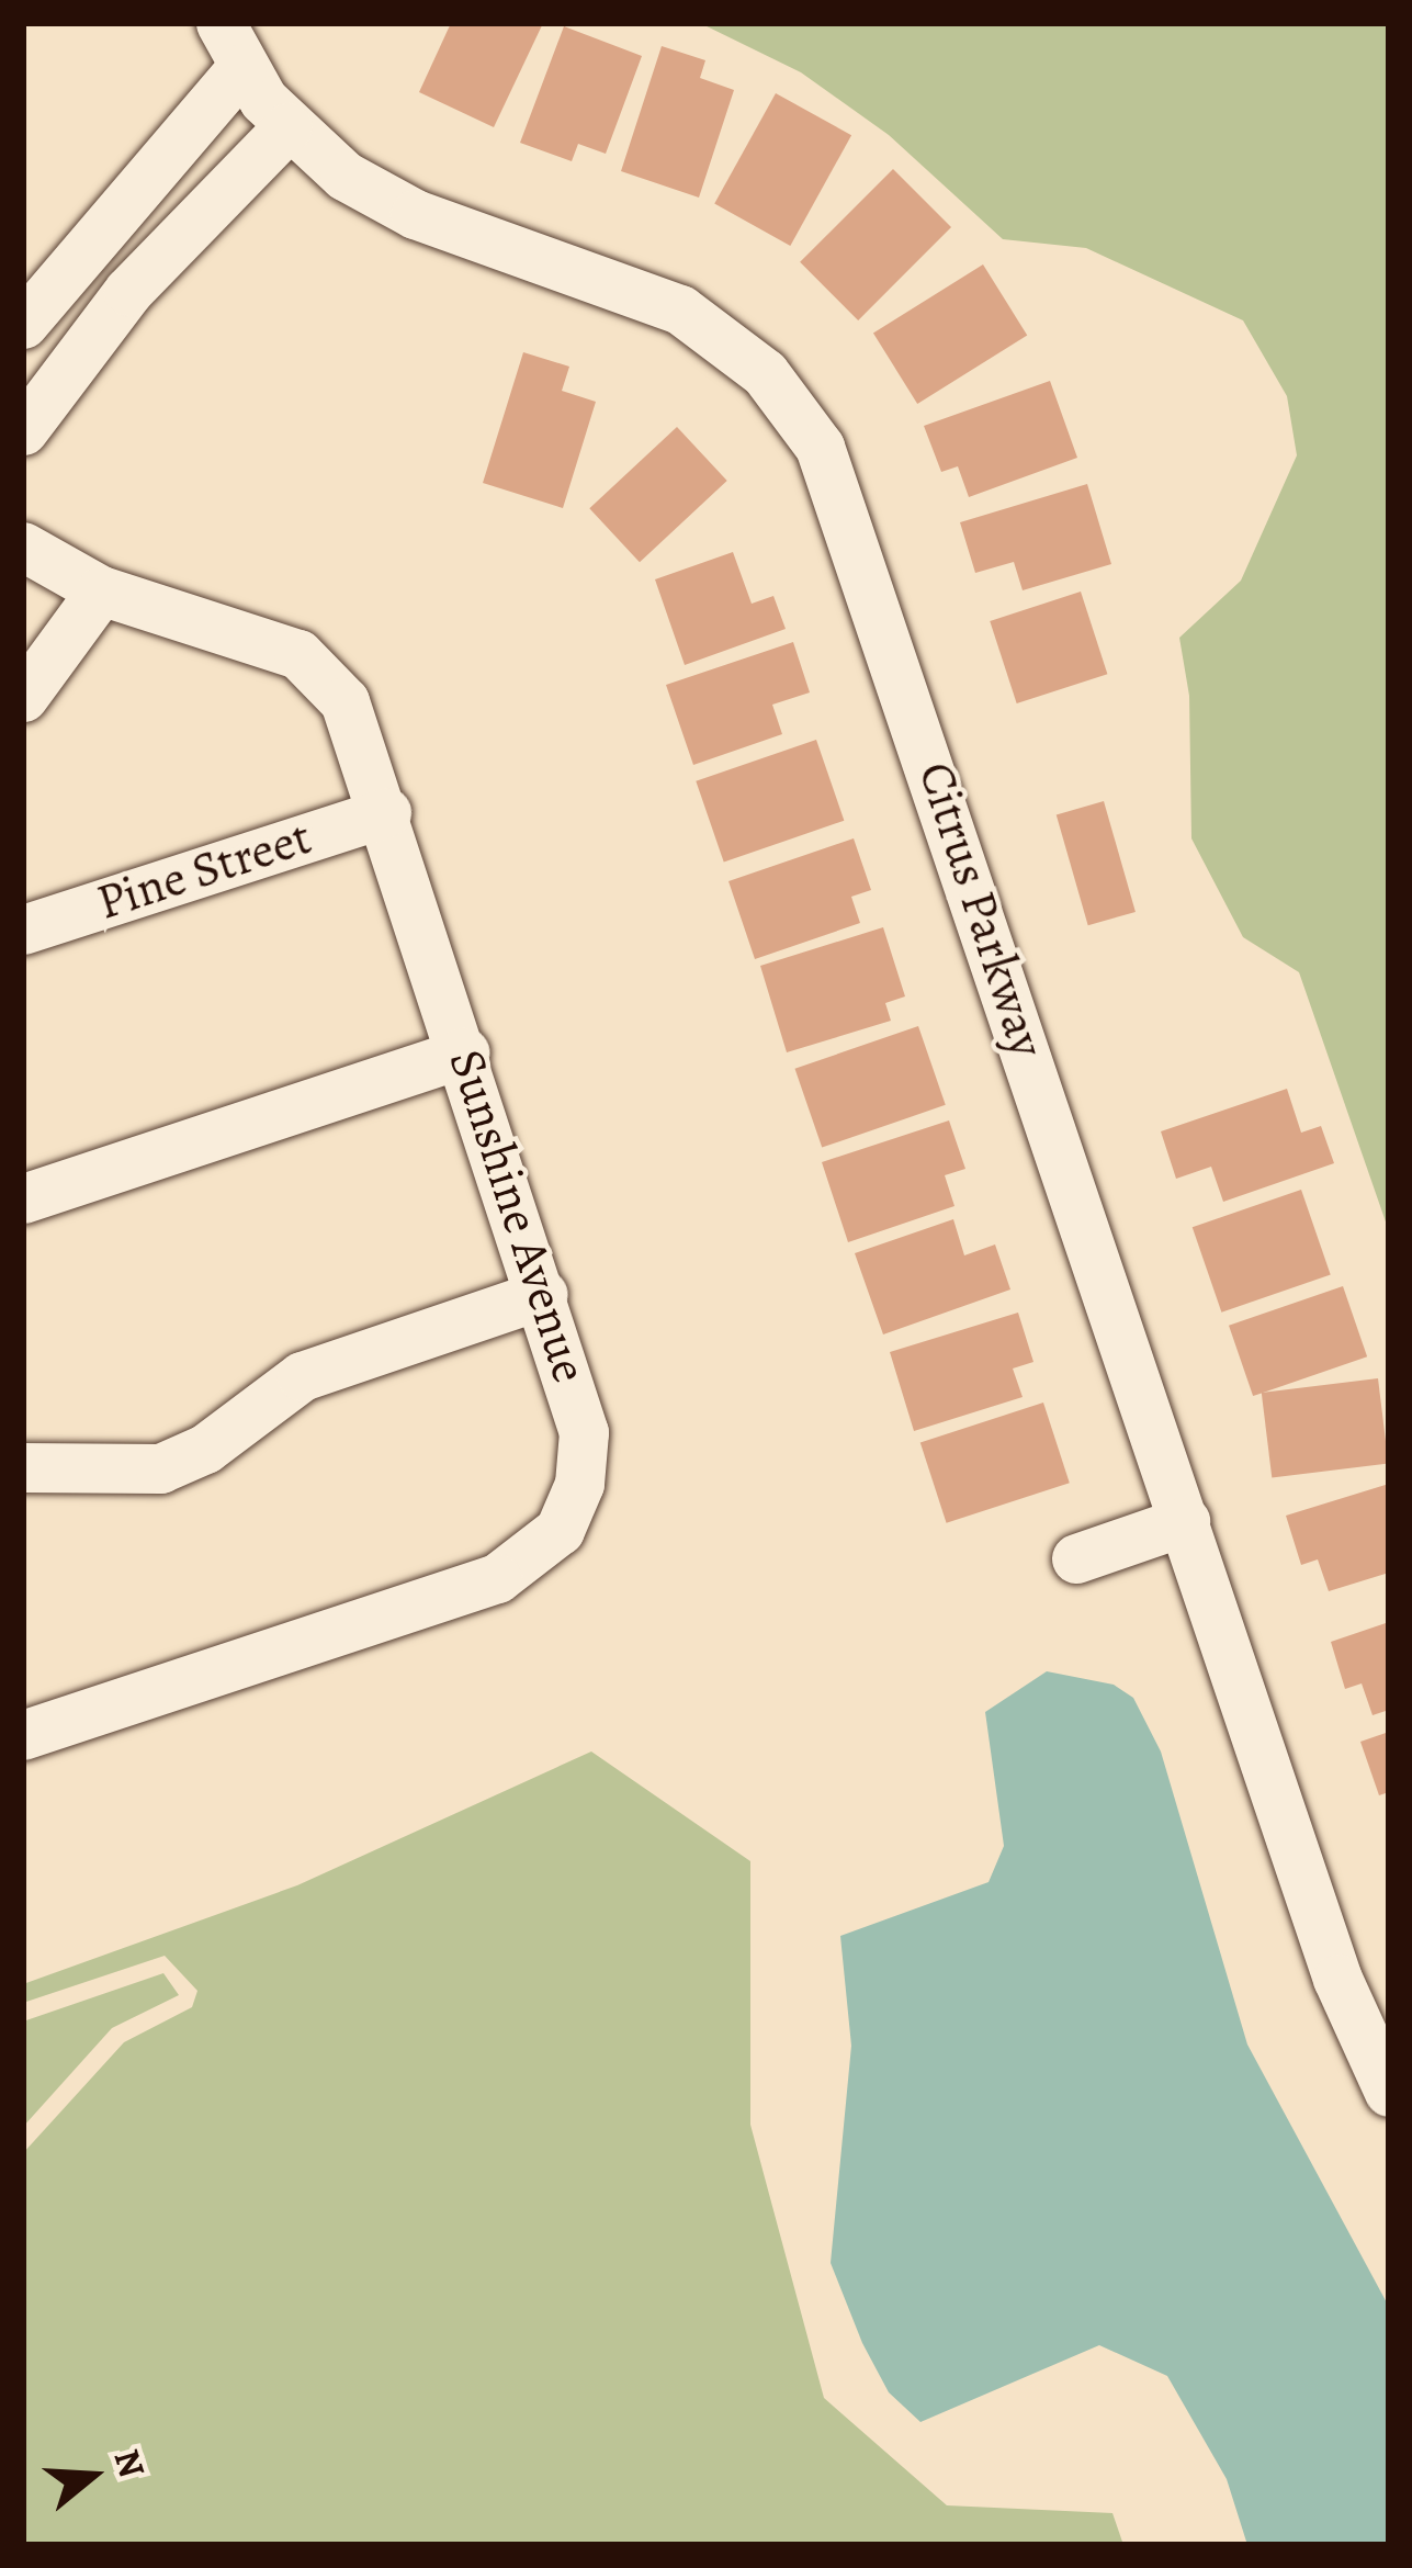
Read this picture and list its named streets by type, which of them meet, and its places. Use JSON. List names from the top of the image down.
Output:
{
  "streets": {
    "street": ["Pine Street", "Citrus Parkway", "Sunshine Avenue"]
  },
  "crossings": [
    ["Pine Street", "Sunshine Avenue"]
  ],
  "north": "right"
}
